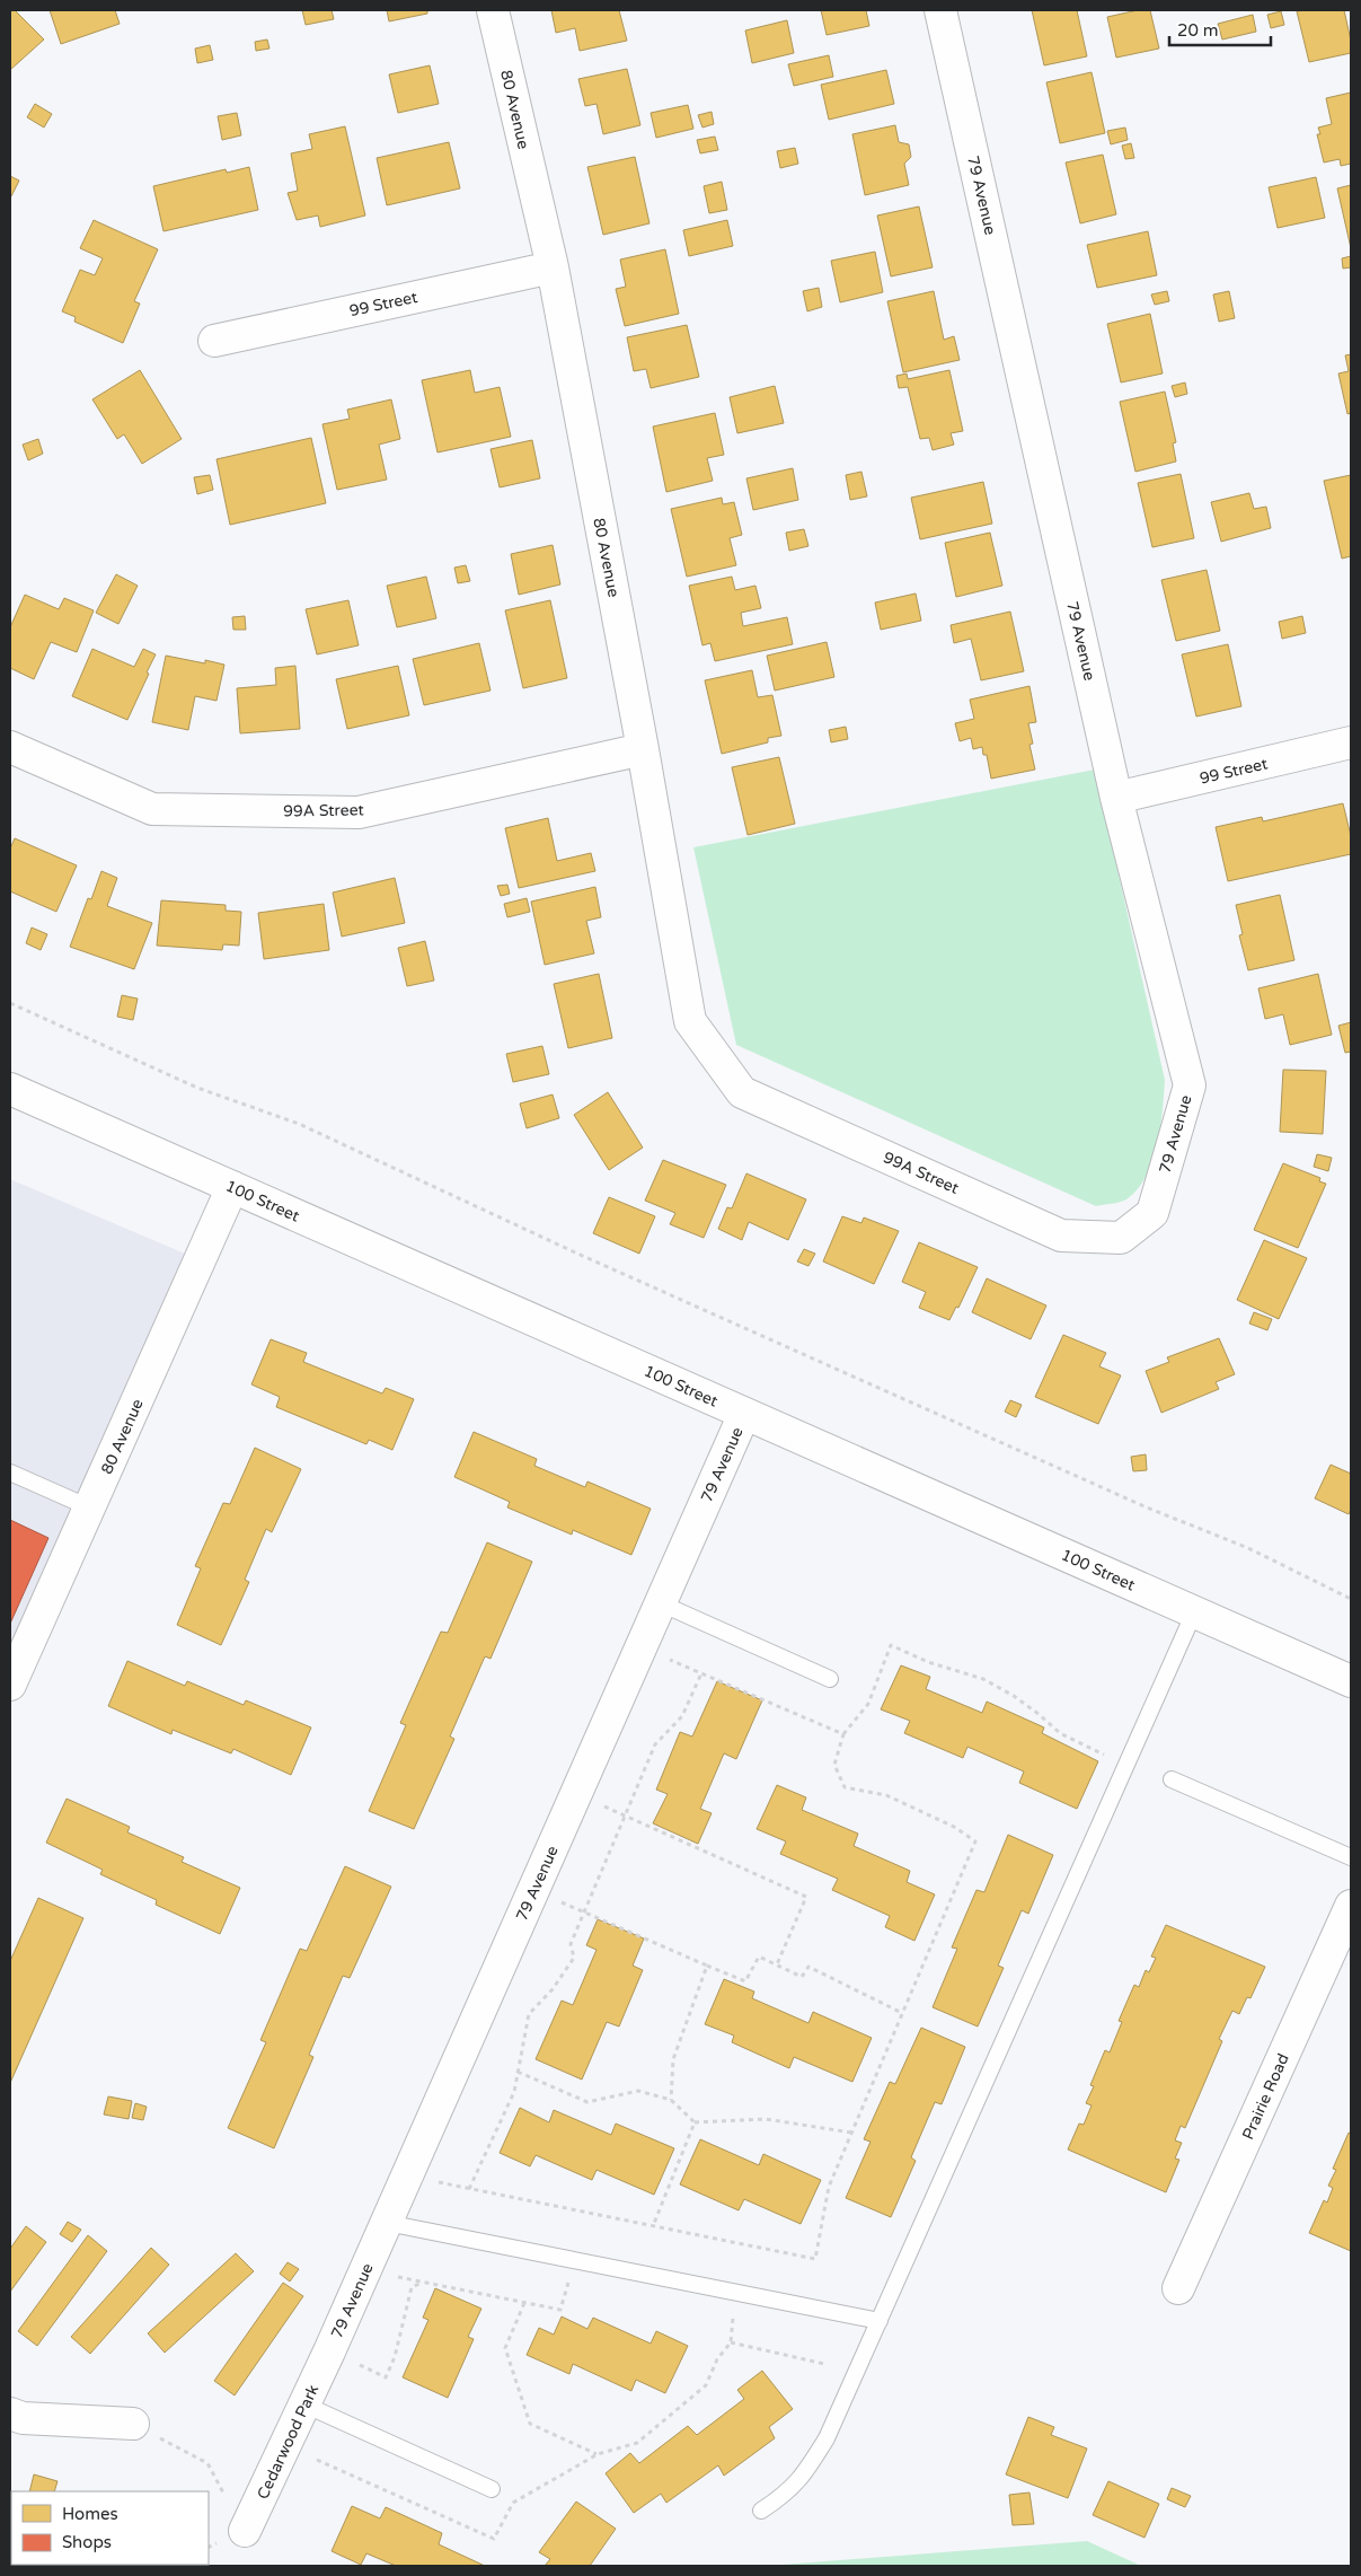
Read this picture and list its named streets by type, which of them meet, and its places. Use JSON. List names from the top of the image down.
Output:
{
  "streets": {
    "street": [
      "80 Avenue",
      "79 Avenue",
      "99 Street",
      "99A Street",
      "100 Street",
      "Prairie Road",
      "Cedarwood Park"
    ]
  },
  "crossings": [
    ["80 Avenue", "99 Street"],
    ["80 Avenue", "99A Street"],
    ["80 Avenue", "100 Street"],
    ["79 Avenue", "99 Street"],
    ["79 Avenue", "99A Street"],
    ["79 Avenue", "100 Street"],
    ["79 Avenue", "Cedarwood Park"]
  ],
  "legend": ["Homes", "Shops"],
  "scale_bar": "20 m"
}
